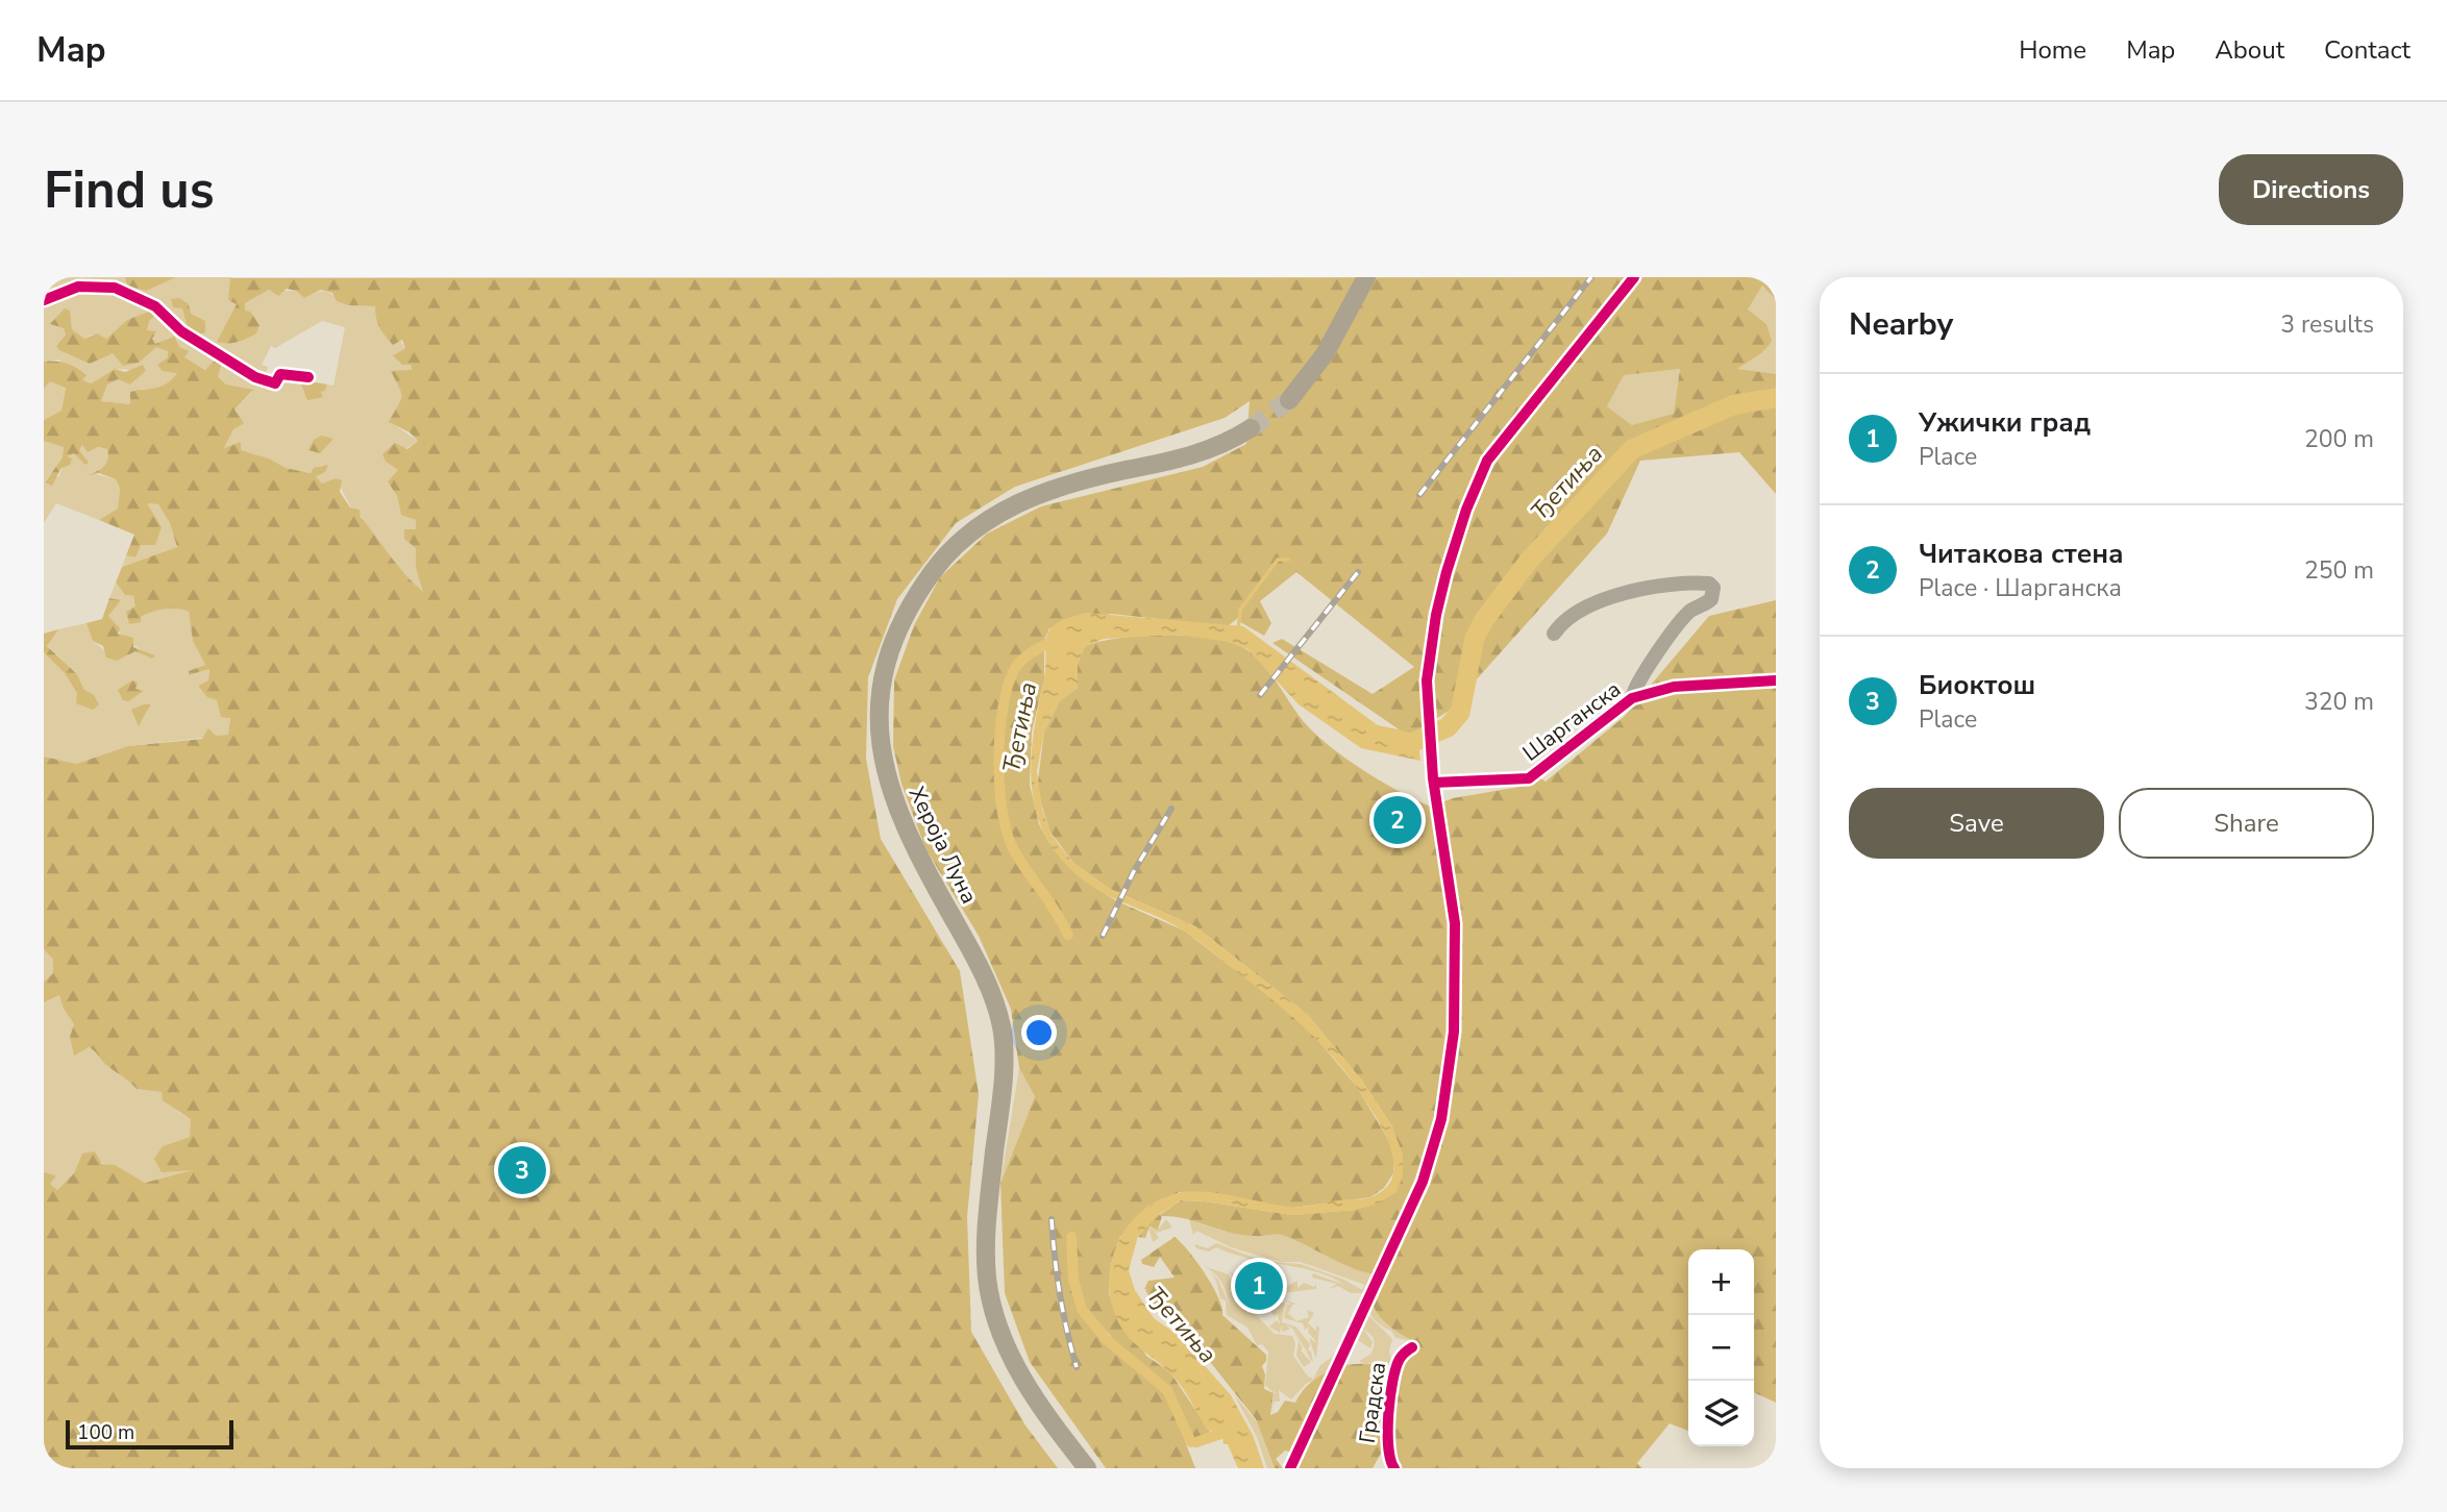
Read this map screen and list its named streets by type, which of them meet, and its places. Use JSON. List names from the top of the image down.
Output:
{
  "streets": {
    "main road": ["Хероја Луна"],
    "street": ["Шарганска", "Градска"]
  },
  "water": ["Ђетиња"],
  "scale_bar": "100 m",
  "page": {
    "header": "Map",
    "nav": [
      "Home",
      "Map",
      "About",
      "Contact"
    ],
    "buttons": [
      "Directions",
      ["Save", "Share"]
    ],
    "title": "Find us",
    "heading": ["Nearby", "3 results"],
    "list": [
      {
        "mark": "1",
        "name": "Ужички град",
        "note": "Place",
        "value": "200 m"
      },
      {
        "mark": "2",
        "name": "Читакова стена",
        "note": "Place · Шарганска",
        "value": "250 m"
      },
      {
        "mark": "3",
        "name": "Биоктош",
        "note": "Place",
        "value": "320 m"
      }
    ],
    "pins": ["2", "3", "1"],
    "map_buttons": ["+", "−"],
    "scale": "100 m"
  }
}
